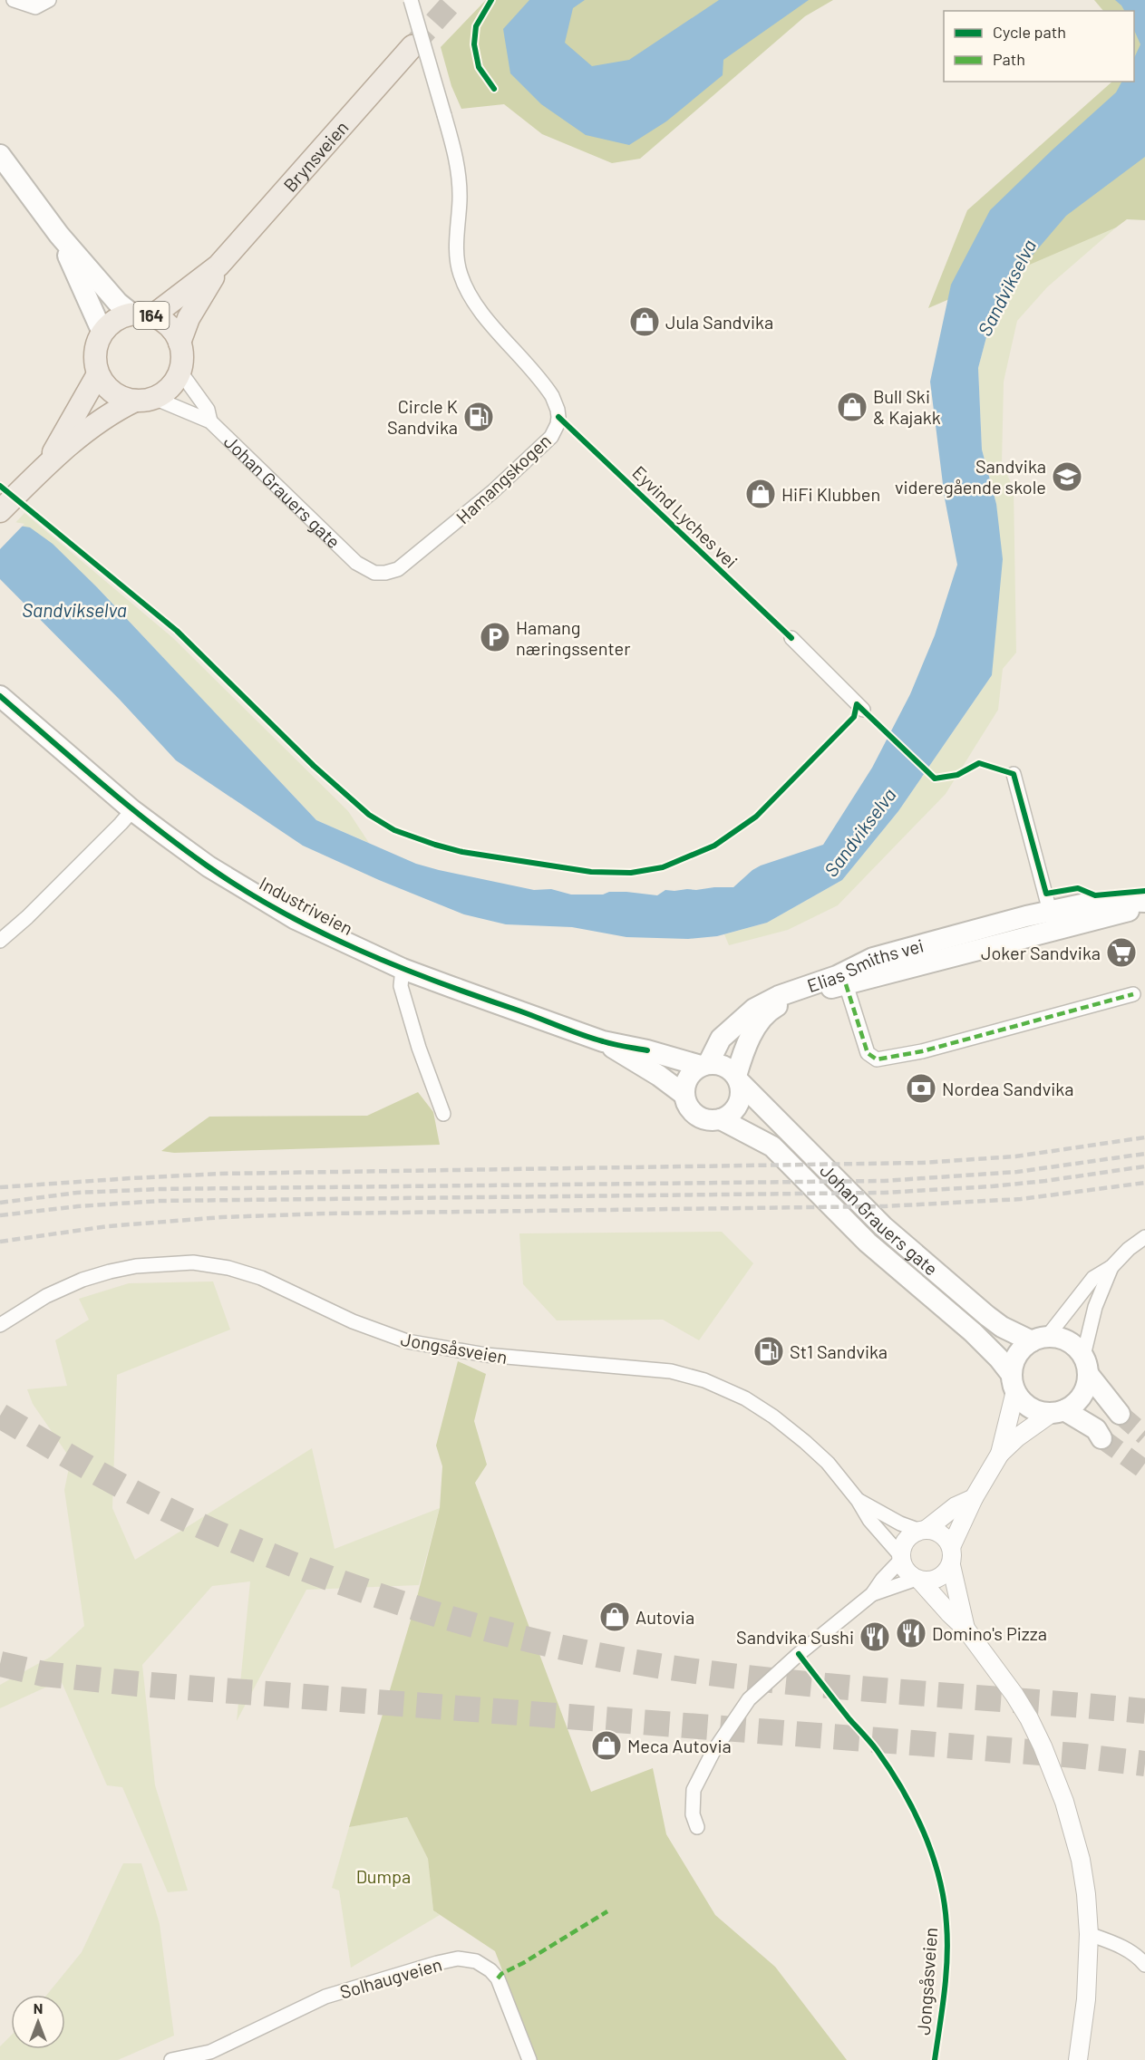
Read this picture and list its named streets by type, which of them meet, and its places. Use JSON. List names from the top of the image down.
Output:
{
  "streets": {
    "main road": [
      "Brynsveien",
      "164",
      "Johan Grauers gate",
      "Industriveien",
      "Elias Smiths vei"
    ],
    "street": ["Hamangskogen", "Jongsåsveien", "Solhaugveien"],
    "cycle path": ["Eyvind Lyches vei"]
  },
  "crossings": [
    ["Brynsveien", "164"],
    ["Brynsveien", "Johan Grauers gate"],
    ["164", "Johan Grauers gate"],
    ["Hamangskogen", "Johan Grauers gate"],
    ["Johan Grauers gate", "Industriveien"],
    ["Johan Grauers gate", "Elias Smiths vei"],
    ["Industriveien", "Elias Smiths vei"]
  ],
  "water": ["Sandvikselva"],
  "parks": ["Dumpa"],
  "places": {
    "shop": [
      "Jula Sandvika",
      "Bull Ski & Kajakk",
      "HiFi Klubben",
      "Autovia",
      "Meca Autovia"
    ],
    "fuel station": ["Circle K Sandvika", "St1 Sandvika"],
    "school or university": ["Sandvika videregående skole"],
    "parking": ["Hamang næringssenter"],
    "supermarket": ["Joker Sandvika"],
    "bank": ["Nordea Sandvika"],
    "restaurant": ["Domino's Pizza", "Sandvika Sushi"]
  },
  "legend": ["Cycle path", "Path"],
  "north": "top"
}
